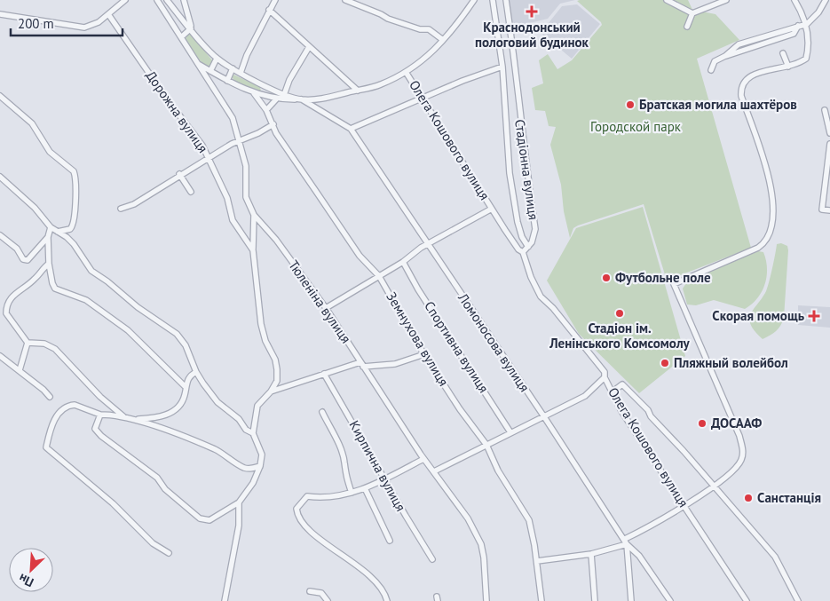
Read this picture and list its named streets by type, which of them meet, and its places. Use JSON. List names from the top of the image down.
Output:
{
  "streets": {
    "street": [
      "Дорожна вулиця",
      "Олега Кошового вулиця",
      "Стадіонна вулиця",
      "Тюленіна вулиця",
      "Земнухова вулиця",
      "Ломоносова вулиця",
      "Спортивна вулиця",
      "Кирпична вулиця"
    ]
  },
  "parks": ["Городской парк"],
  "places": {
    "health": ["Краснодонський пологовий будинок", "Скорая помощь"],
    "other": [
      "Братская могила шахтёров",
      "Футбольне поле",
      "Стадіон ім. Ленінського Комсомолу",
      "Пляжный волейбол",
      "ДОСААФ",
      "Санстанція"
    ]
  },
  "scale_bar": "200 m",
  "north": "bottom left"
}
